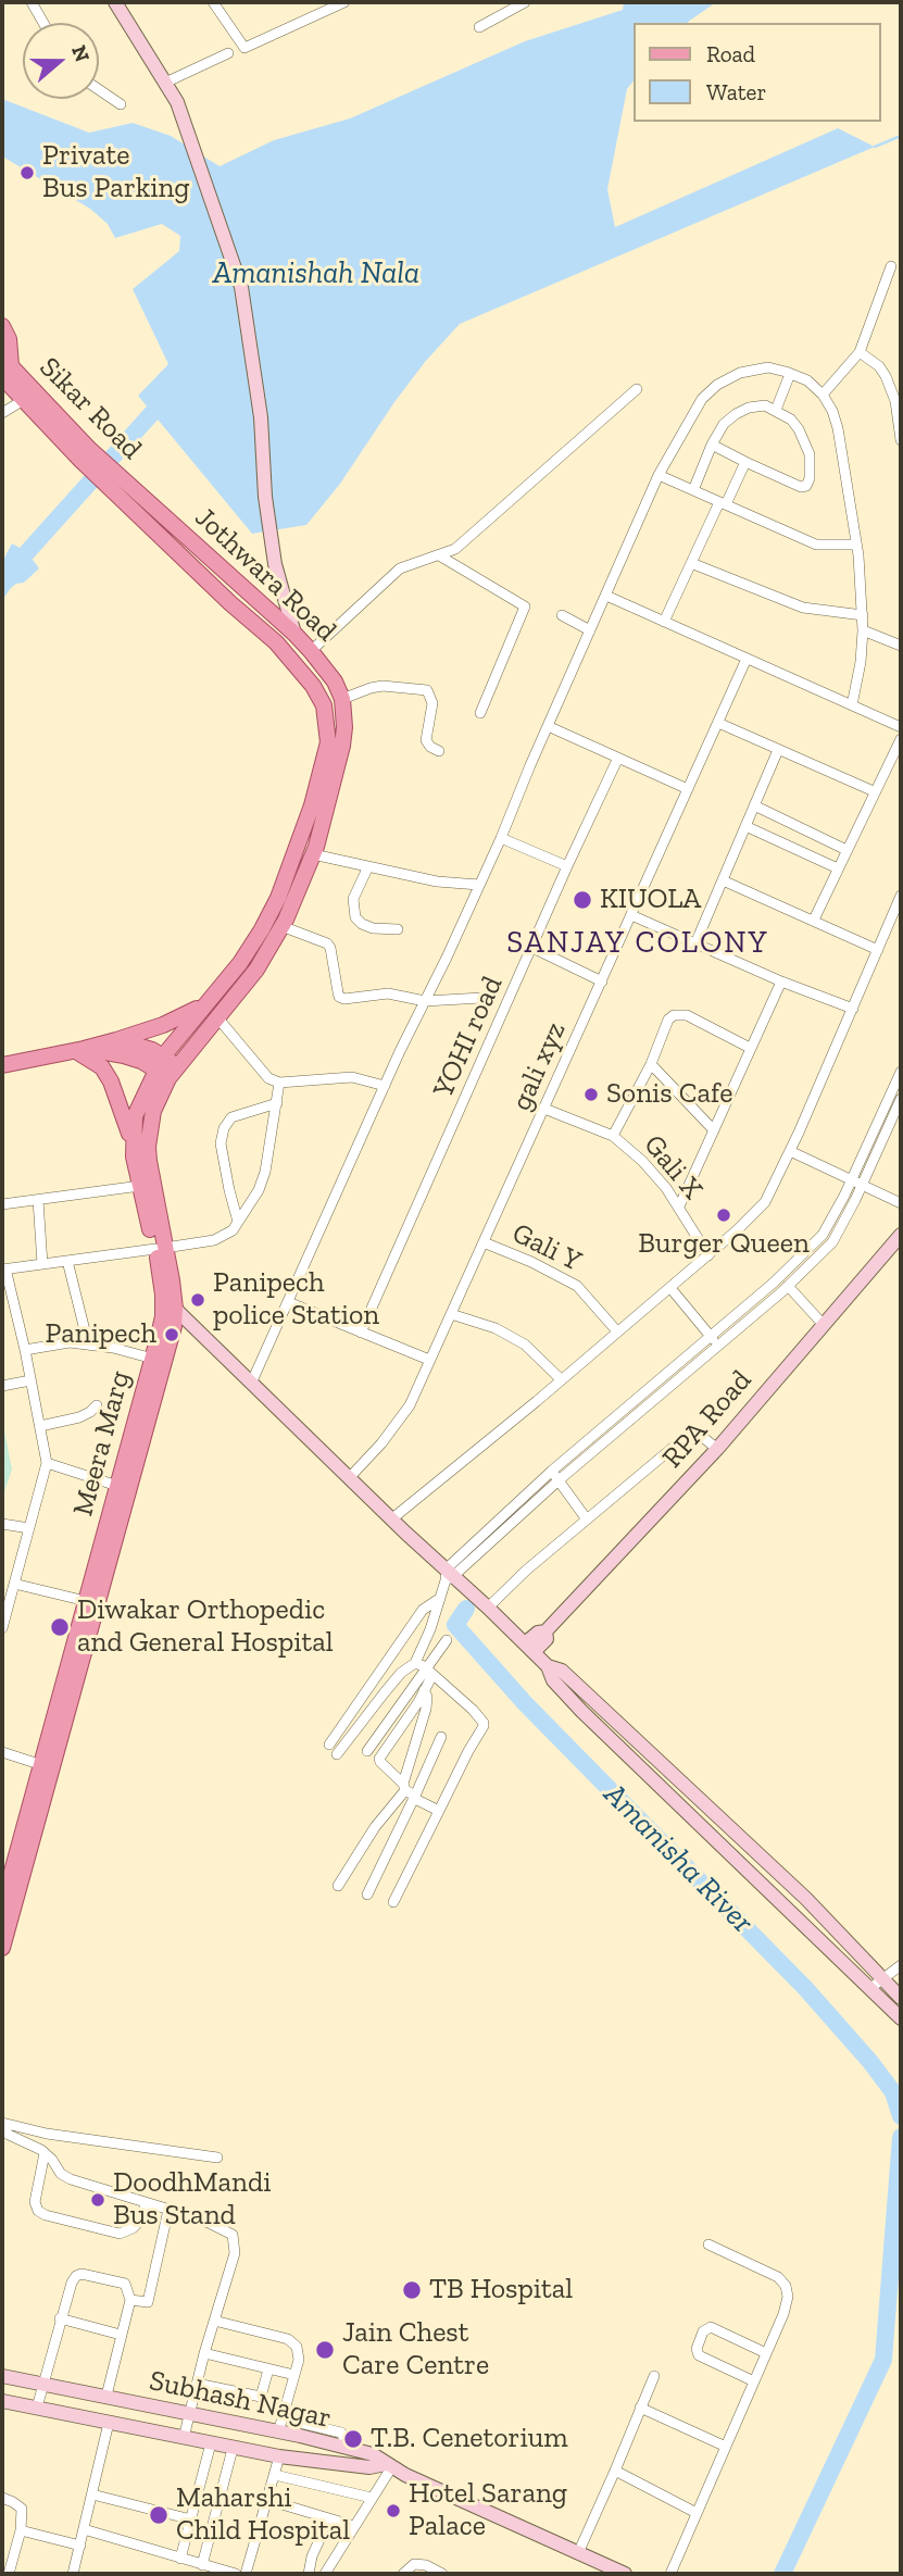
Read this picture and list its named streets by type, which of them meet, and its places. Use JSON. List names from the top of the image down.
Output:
{
  "streets": {
    "main road": ["Sikar Road", "Jothwara Road", "Meera Marg"],
    "street": [
      "YOHI road",
      "gali xyz",
      "Gali X",
      "Gali Y",
      "RPA Road",
      "Subhash Nagar"
    ]
  },
  "crossings": [
    ["Sikar Road", "Jothwara Road"],
    ["Jothwara Road", "Meera Marg"],
    ["gali xyz", "Gali X"],
    ["gali xyz", "Gali Y"]
  ],
  "districts": ["SANJAY COLONY"],
  "water": ["Amanishah Nala", "Amanisha River"],
  "places": [
    "Private Bus Parking",
    "KIUOLA",
    "Sonis Cafe",
    "Burger Queen",
    "Panipech police Station",
    "Panipech",
    "Diwakar Orthopedic and General Hospital",
    "DoodhMandi Bus Stand",
    "TB Hospital",
    "Jain Chest Care Centre",
    "T.B. Cenetorium",
    "Hotel Sarang Palace",
    "Maharshi Child Hospital"
  ],
  "legend": ["Road", "Water"],
  "north": "right"
}
